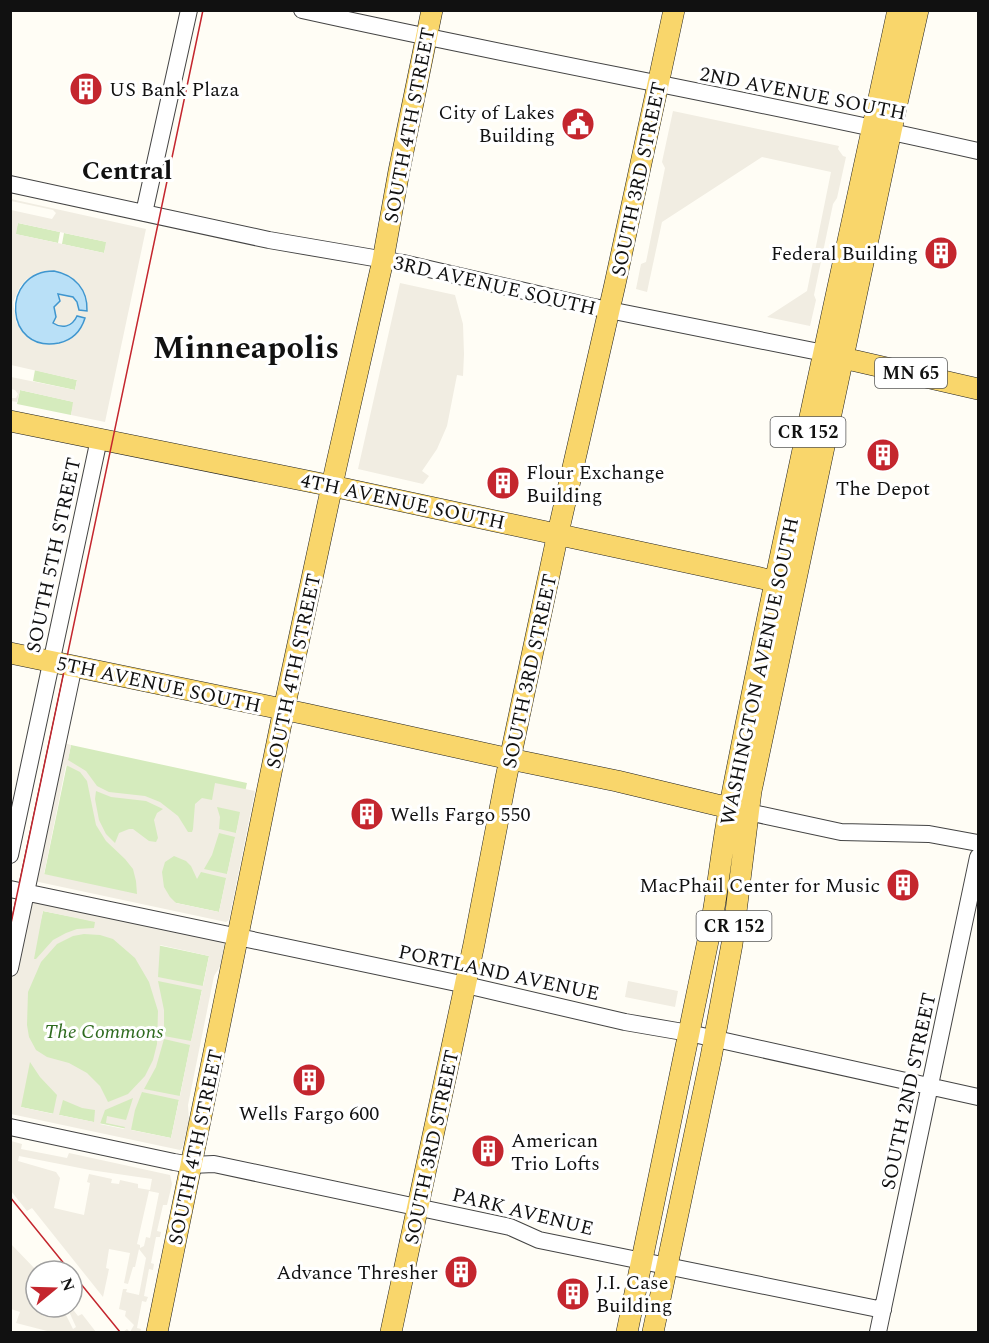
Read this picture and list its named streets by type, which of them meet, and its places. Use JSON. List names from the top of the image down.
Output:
{
  "streets": {
    "main road": [
      "SOUTH 4TH STREET",
      "SOUTH 3RD STREET",
      "3RD AVENUE SOUTH",
      "MN 65",
      "CR 152",
      "4TH AVENUE SOUTH",
      "WASHINGTON AVENUE SOUTH",
      "5TH AVENUE SOUTH"
    ],
    "street": [
      "2ND AVENUE SOUTH",
      "SOUTH 5TH STREET",
      "PORTLAND AVENUE",
      "SOUTH 2ND STREET",
      "PARK AVENUE"
    ]
  },
  "crossings": [
    ["2ND AVENUE SOUTH", "SOUTH 4TH STREET"],
    ["2ND AVENUE SOUTH", "SOUTH 3RD STREET"],
    ["2ND AVENUE SOUTH", "WASHINGTON AVENUE SOUTH"],
    ["SOUTH 4TH STREET", "3RD AVENUE SOUTH"],
    ["SOUTH 4TH STREET", "4TH AVENUE SOUTH"],
    ["SOUTH 4TH STREET", "5TH AVENUE SOUTH"],
    ["SOUTH 4TH STREET", "PORTLAND AVENUE"],
    ["SOUTH 4TH STREET", "PARK AVENUE"],
    ["SOUTH 3RD STREET", "3RD AVENUE SOUTH"],
    ["SOUTH 3RD STREET", "4TH AVENUE SOUTH"],
    ["SOUTH 3RD STREET", "5TH AVENUE SOUTH"],
    ["SOUTH 3RD STREET", "PORTLAND AVENUE"],
    ["SOUTH 3RD STREET", "PARK AVENUE"],
    ["3RD AVENUE SOUTH", "WASHINGTON AVENUE SOUTH"],
    ["4TH AVENUE SOUTH", "SOUTH 5TH STREET"],
    ["4TH AVENUE SOUTH", "WASHINGTON AVENUE SOUTH"],
    ["SOUTH 5TH STREET", "5TH AVENUE SOUTH"],
    ["WASHINGTON AVENUE SOUTH", "5TH AVENUE SOUTH"],
    ["WASHINGTON AVENUE SOUTH", "PORTLAND AVENUE"],
    ["WASHINGTON AVENUE SOUTH", "PARK AVENUE"],
    ["PORTLAND AVENUE", "SOUTH 2ND STREET"],
    ["SOUTH 2ND STREET", "PARK AVENUE"]
  ],
  "districts": ["Central", "Minneapolis"],
  "parks": ["The Commons"],
  "places": {
    "building": [
      "US Bank Plaza",
      "Federal Building",
      "The Depot",
      "Flour Exchange Building",
      "Wells Fargo 550",
      "MacPhail Center for Music",
      "Wells Fargo 600",
      "American Trio Lofts",
      "Advance Thresher",
      "J.I. Case Building"
    ],
    "public building": ["City of Lakes Building"]
  },
  "north": "right"
}
